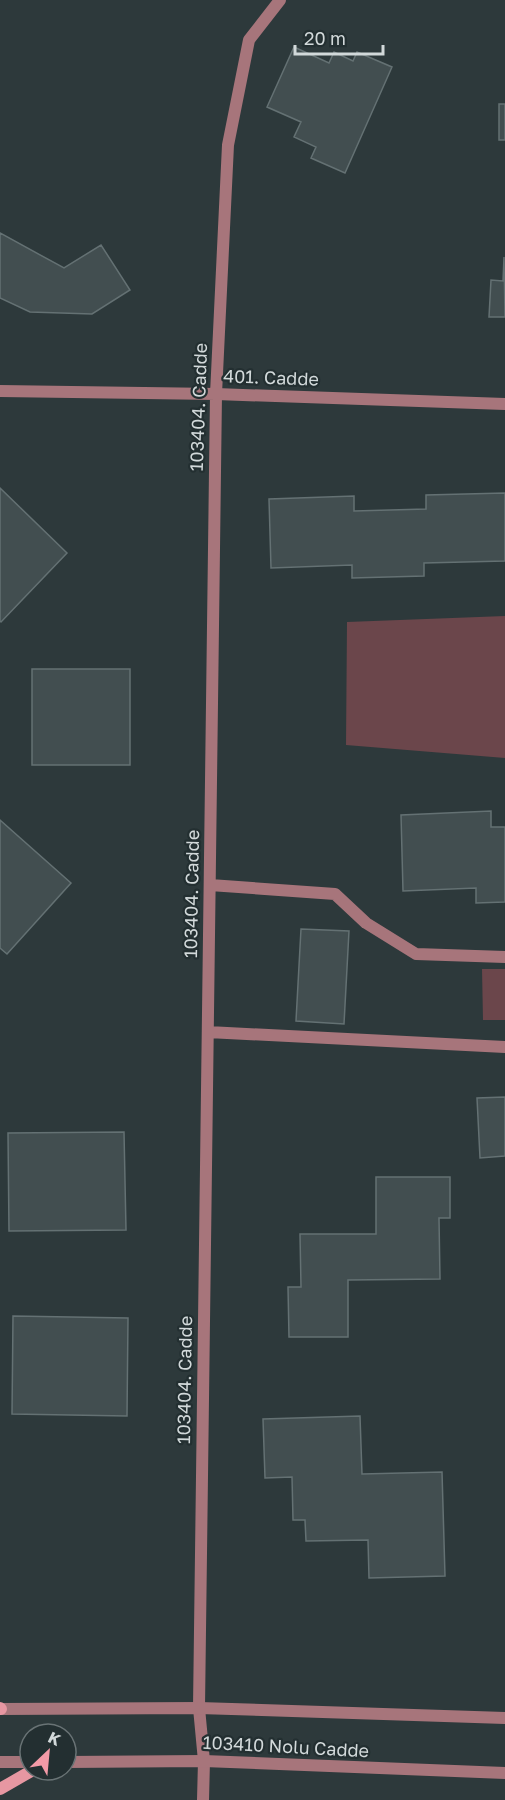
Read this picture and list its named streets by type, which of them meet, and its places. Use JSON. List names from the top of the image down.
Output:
{
  "streets": {
    "street": ["401. Cadde", "103404. Cadde", "103410 Nolu Cadde"]
  },
  "crossings": [
    ["401. Cadde", "103404. Cadde"],
    ["103404. Cadde", "103410 Nolu Cadde"]
  ],
  "scale_bar": "20 m",
  "north": "top right"
}
